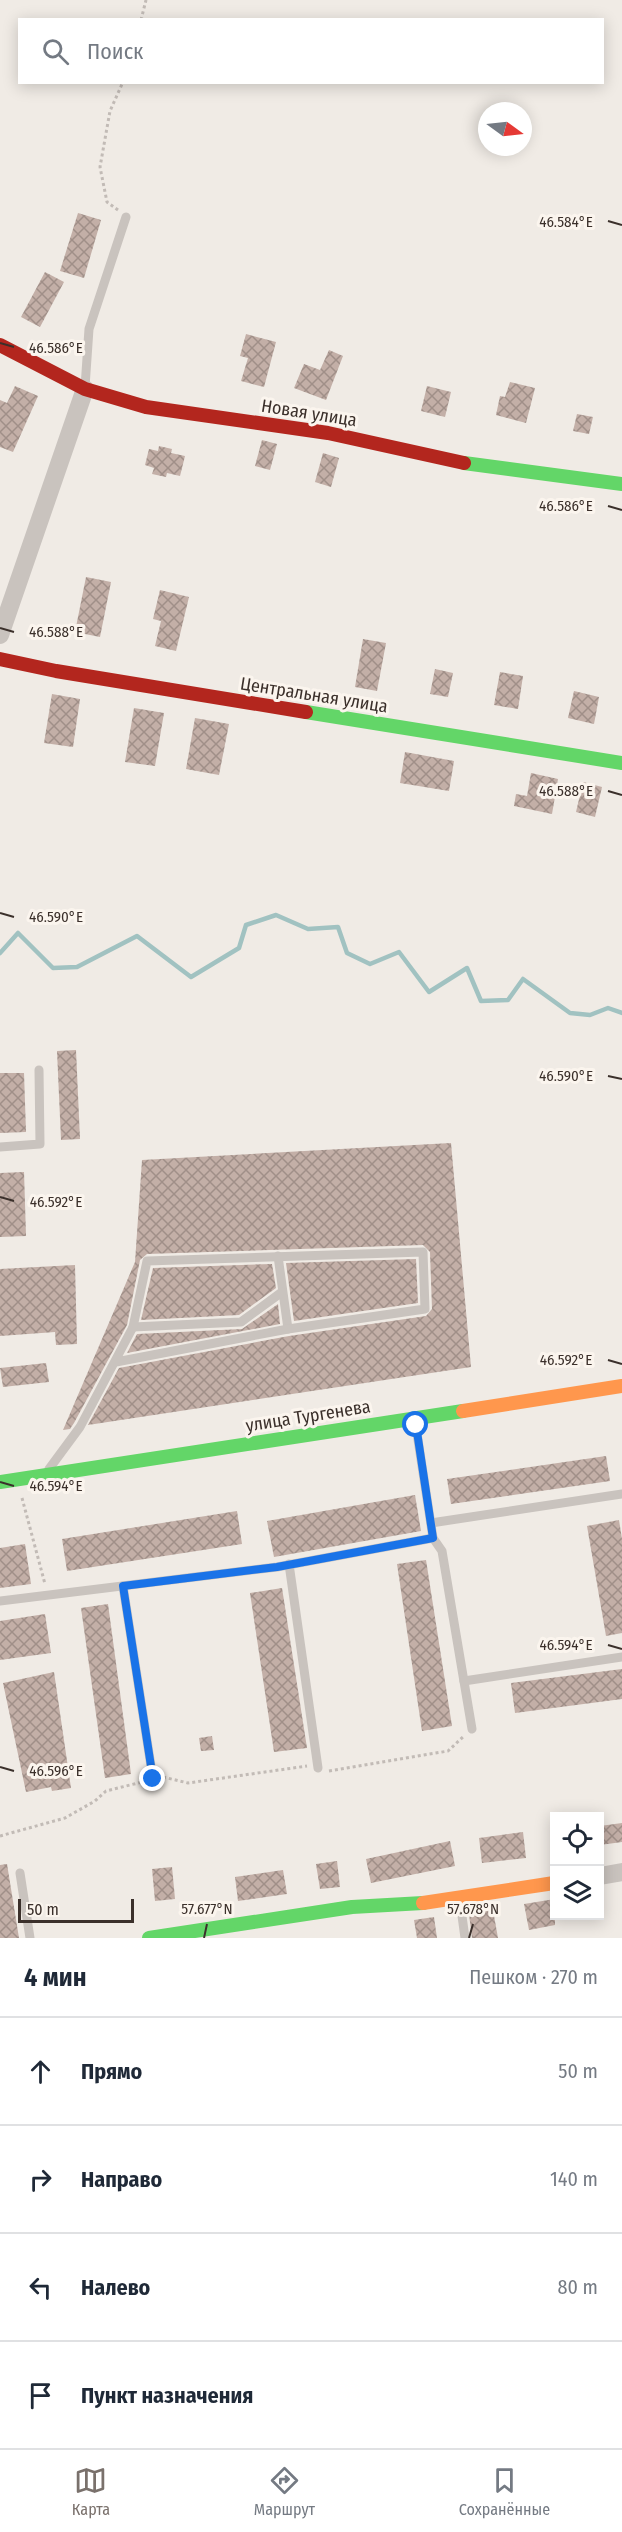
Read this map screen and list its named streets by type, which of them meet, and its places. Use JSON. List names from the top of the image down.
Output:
{
  "streets": {
    "street": ["Новая улица", "Центральная улица", "улица Тургенева"]
  },
  "scale_bar": "50 m",
  "north": "right",
  "page": {
    "search": "Поиск",
    "scale": "50 m",
    "heading": ["4 мин", "Пешком · 270 m"],
    "list": [
      ["Прямо", "50 m"],
      ["Направо", "140 m"],
      ["Налево", "80 m"],
      "Пункт назначения"
    ],
    "nav": ["Карта", "Маршрут", "Сохранённые"]
  },
  "coordinates": [
    "46.584°E",
    "46.586°E",
    "46.588°E",
    "46.590°E",
    "46.592°E",
    "46.594°E",
    "46.596°E",
    "57.677°N",
    "57.678°N"
  ]
}
